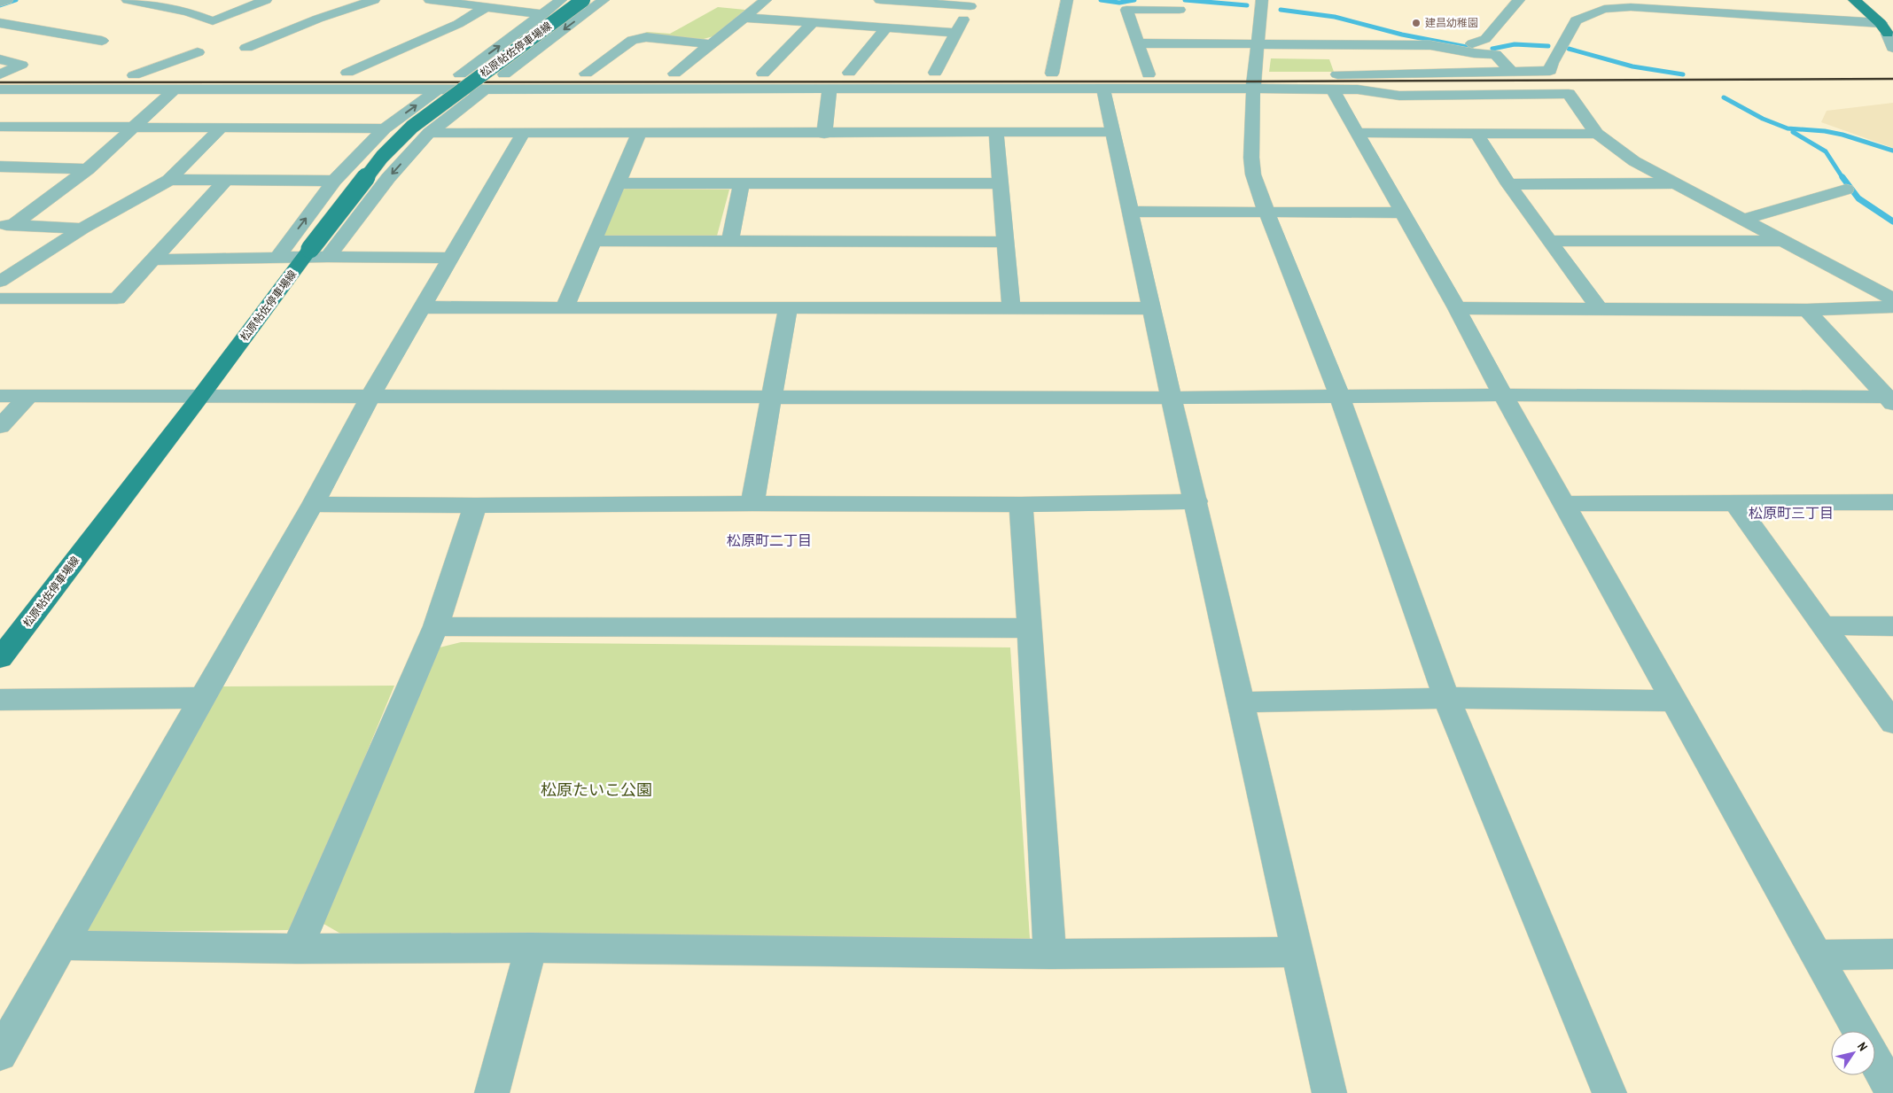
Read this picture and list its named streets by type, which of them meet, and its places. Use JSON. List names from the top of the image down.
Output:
{
  "streets": {
    "main road": ["松原帖佐停車場線"]
  },
  "districts": ["松原町三丁目", "松原町二丁目"],
  "parks": ["松原たいこ公園"],
  "places": ["建昌幼稚園"],
  "north": "top right"
}
